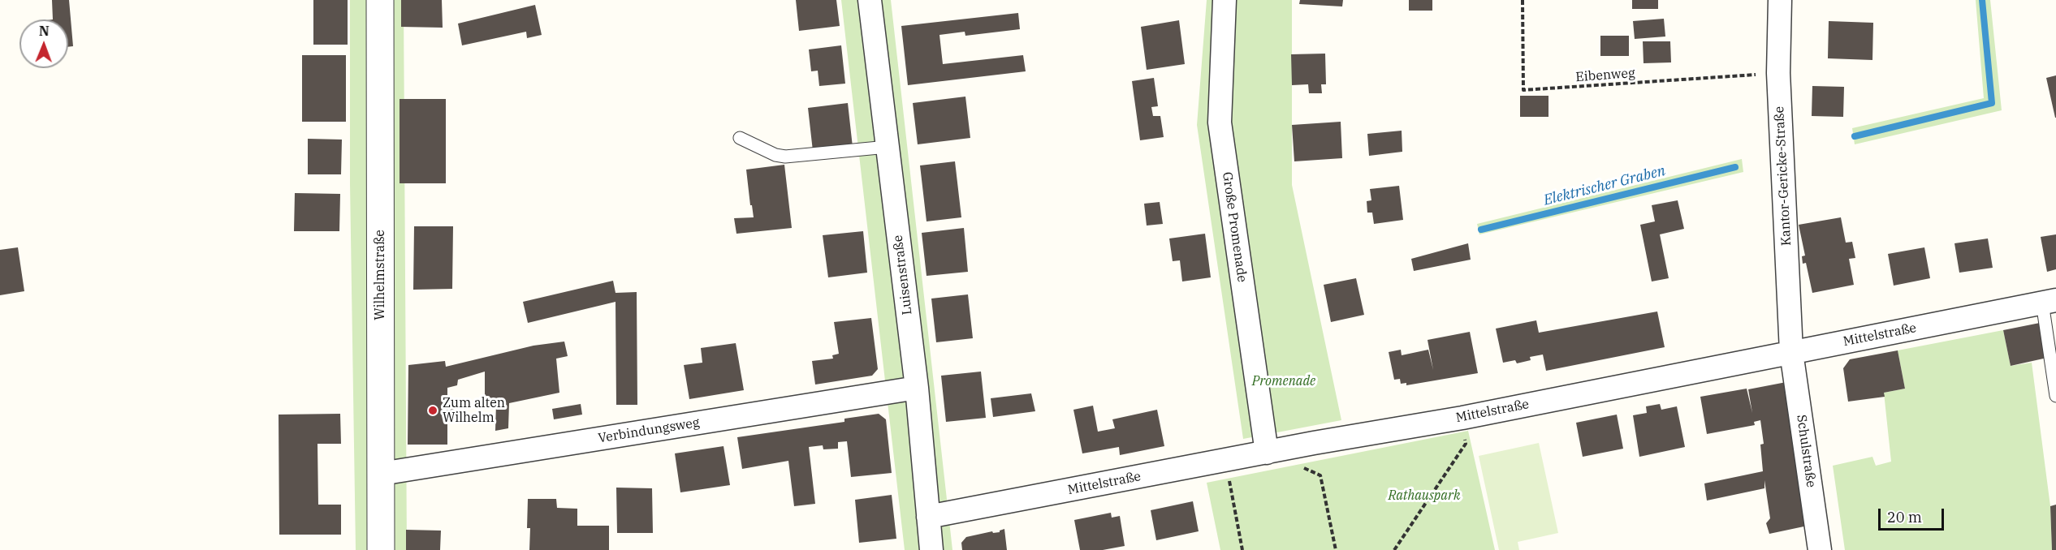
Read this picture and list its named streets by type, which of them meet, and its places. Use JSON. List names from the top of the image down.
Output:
{
  "streets": {
    "street": [
      "Kantor-Gericke-Straße",
      "Große Promenade",
      "Wilhelmstraße",
      "Luisenstraße",
      "Mittelstraße",
      "Verbindungsweg",
      "Schulstraße"
    ],
    "path": ["Eibenweg"]
  },
  "crossings": [
    ["Eibenweg", "Kantor-Gericke-Straße"],
    ["Kantor-Gericke-Straße", "Mittelstraße"],
    ["Kantor-Gericke-Straße", "Schulstraße"],
    ["Große Promenade", "Mittelstraße"],
    ["Wilhelmstraße", "Verbindungsweg"],
    ["Luisenstraße", "Mittelstraße"],
    ["Luisenstraße", "Verbindungsweg"],
    ["Mittelstraße", "Schulstraße"]
  ],
  "water": ["Elektrischer Graben"],
  "parks": ["Promenade", "Rathauspark"],
  "places": ["Zum alten Wilhelm"],
  "scale_bar": "20 m",
  "north": "top"
}
